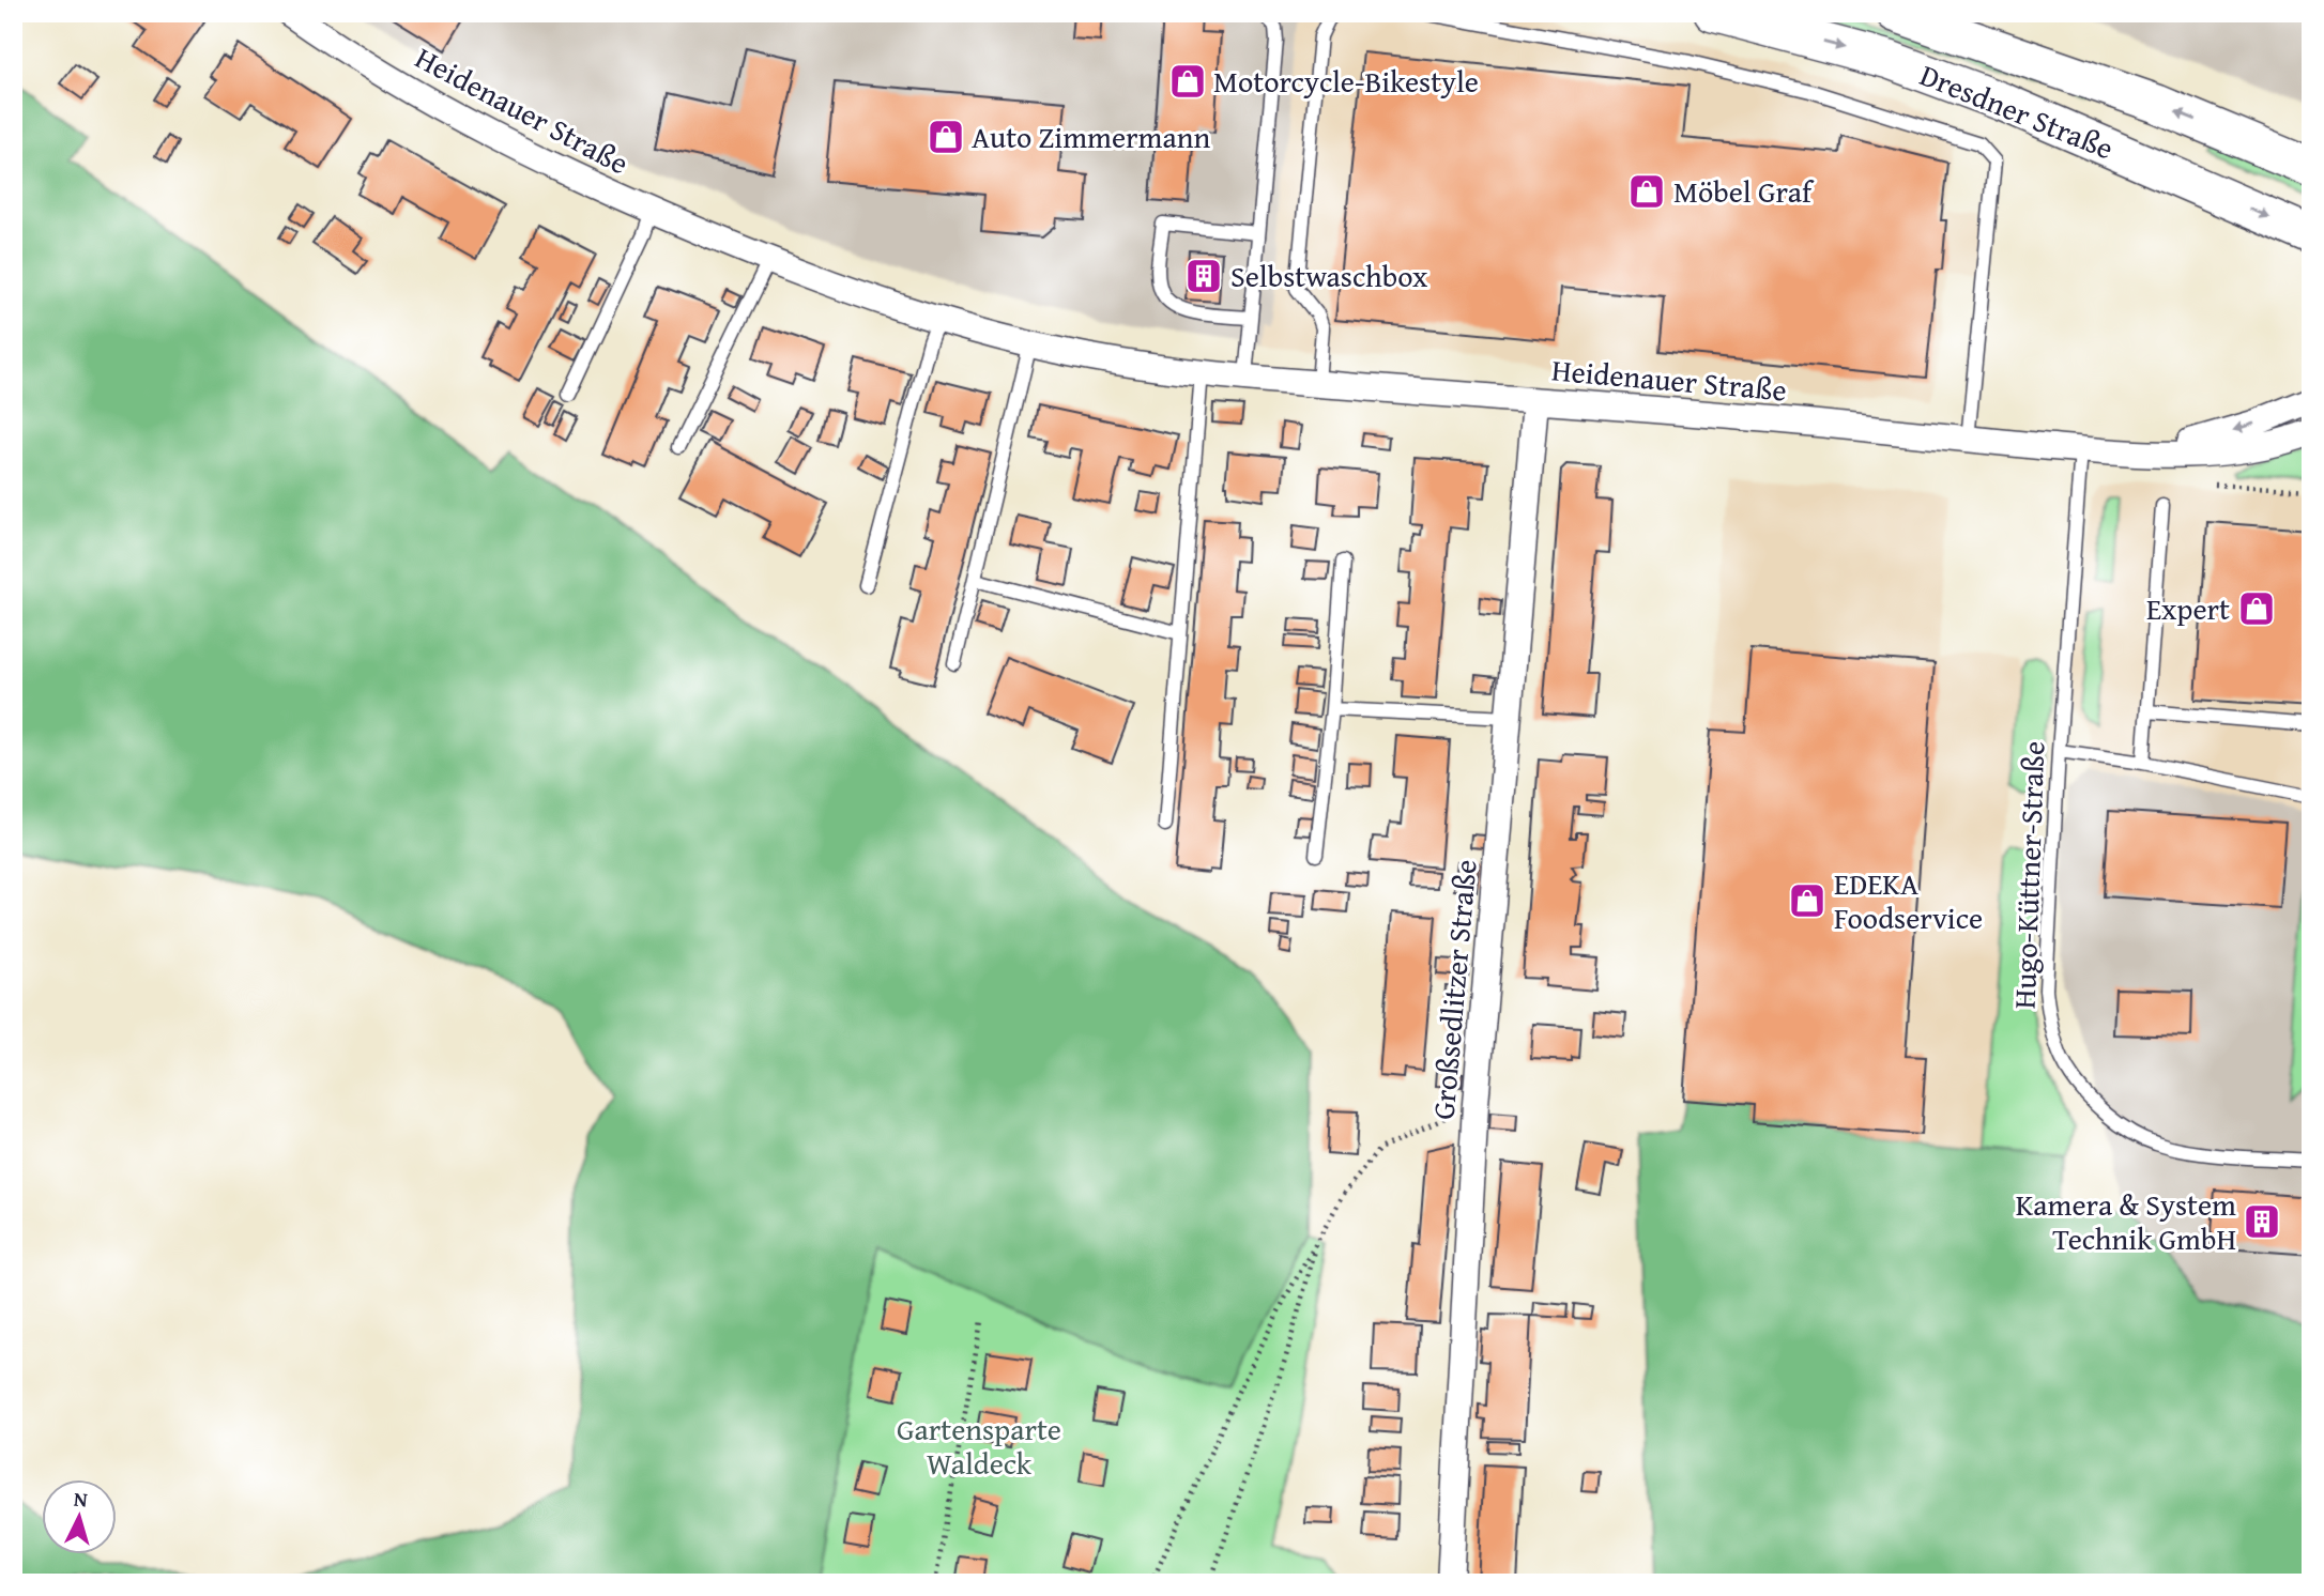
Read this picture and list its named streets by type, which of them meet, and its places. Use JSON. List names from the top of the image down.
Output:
{
  "streets": {
    "main road": ["Dresdner Straße"],
    "street": ["Heidenauer Straße", "Großsedlitzer Straße"],
    "lane": ["Hugo-Küttner-Straße"]
  },
  "crossings": [
    ["Heidenauer Straße", "Hugo-Küttner-Straße"],
    ["Heidenauer Straße", "Großsedlitzer Straße"]
  ],
  "parks": ["Gartensparte Waldeck"],
  "places": {
    "shop": [
      "Motorcycle-Bikestyle",
      "Auto Zimmermann",
      "Möbel Graf",
      "Expert",
      "EDEKA Foodservice"
    ],
    "building": ["Selbstwaschbox", "Kamera & System Technik GmbH"]
  },
  "north": "top"
}
